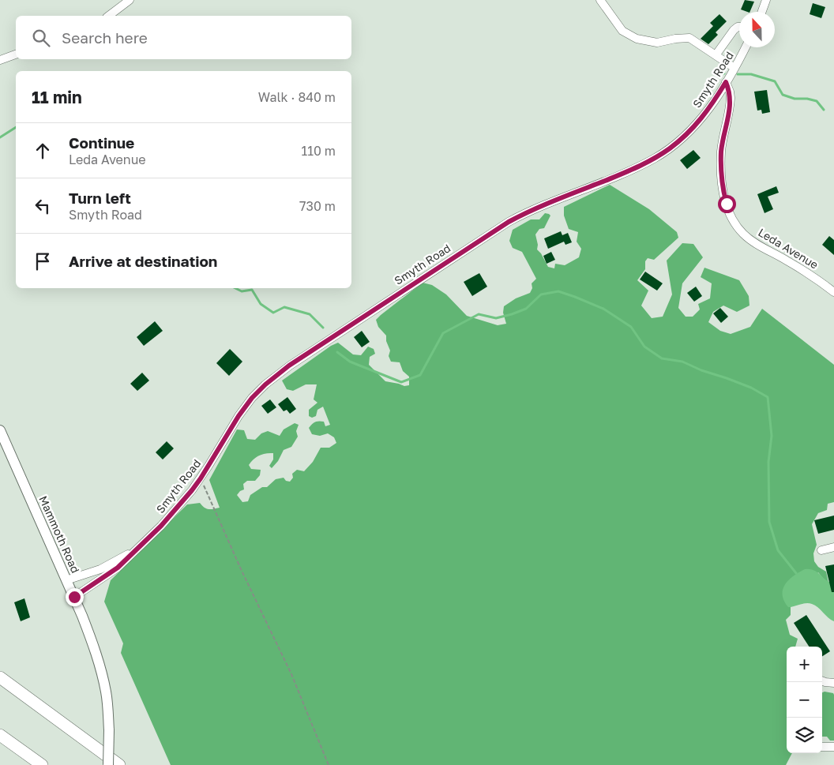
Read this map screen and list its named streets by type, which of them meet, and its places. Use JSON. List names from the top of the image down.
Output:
{
  "streets": {
    "main road": ["Mammoth Road"],
    "street": ["Smyth Road", "Leda Avenue"]
  },
  "crossings": [
    ["Smyth Road", "Leda Avenue"],
    ["Smyth Road", "Mammoth Road"]
  ],
  "north": "top",
  "page": {
    "search": "Search here",
    "heading": ["11 min", "Walk · 840 m"],
    "list": [
      ["Continue", "Leda Avenue", "110 m"],
      ["Turn left", "Smyth Road", "730 m"],
      "Arrive at destination"
    ],
    "map_buttons": ["+", "−"]
  }
}
